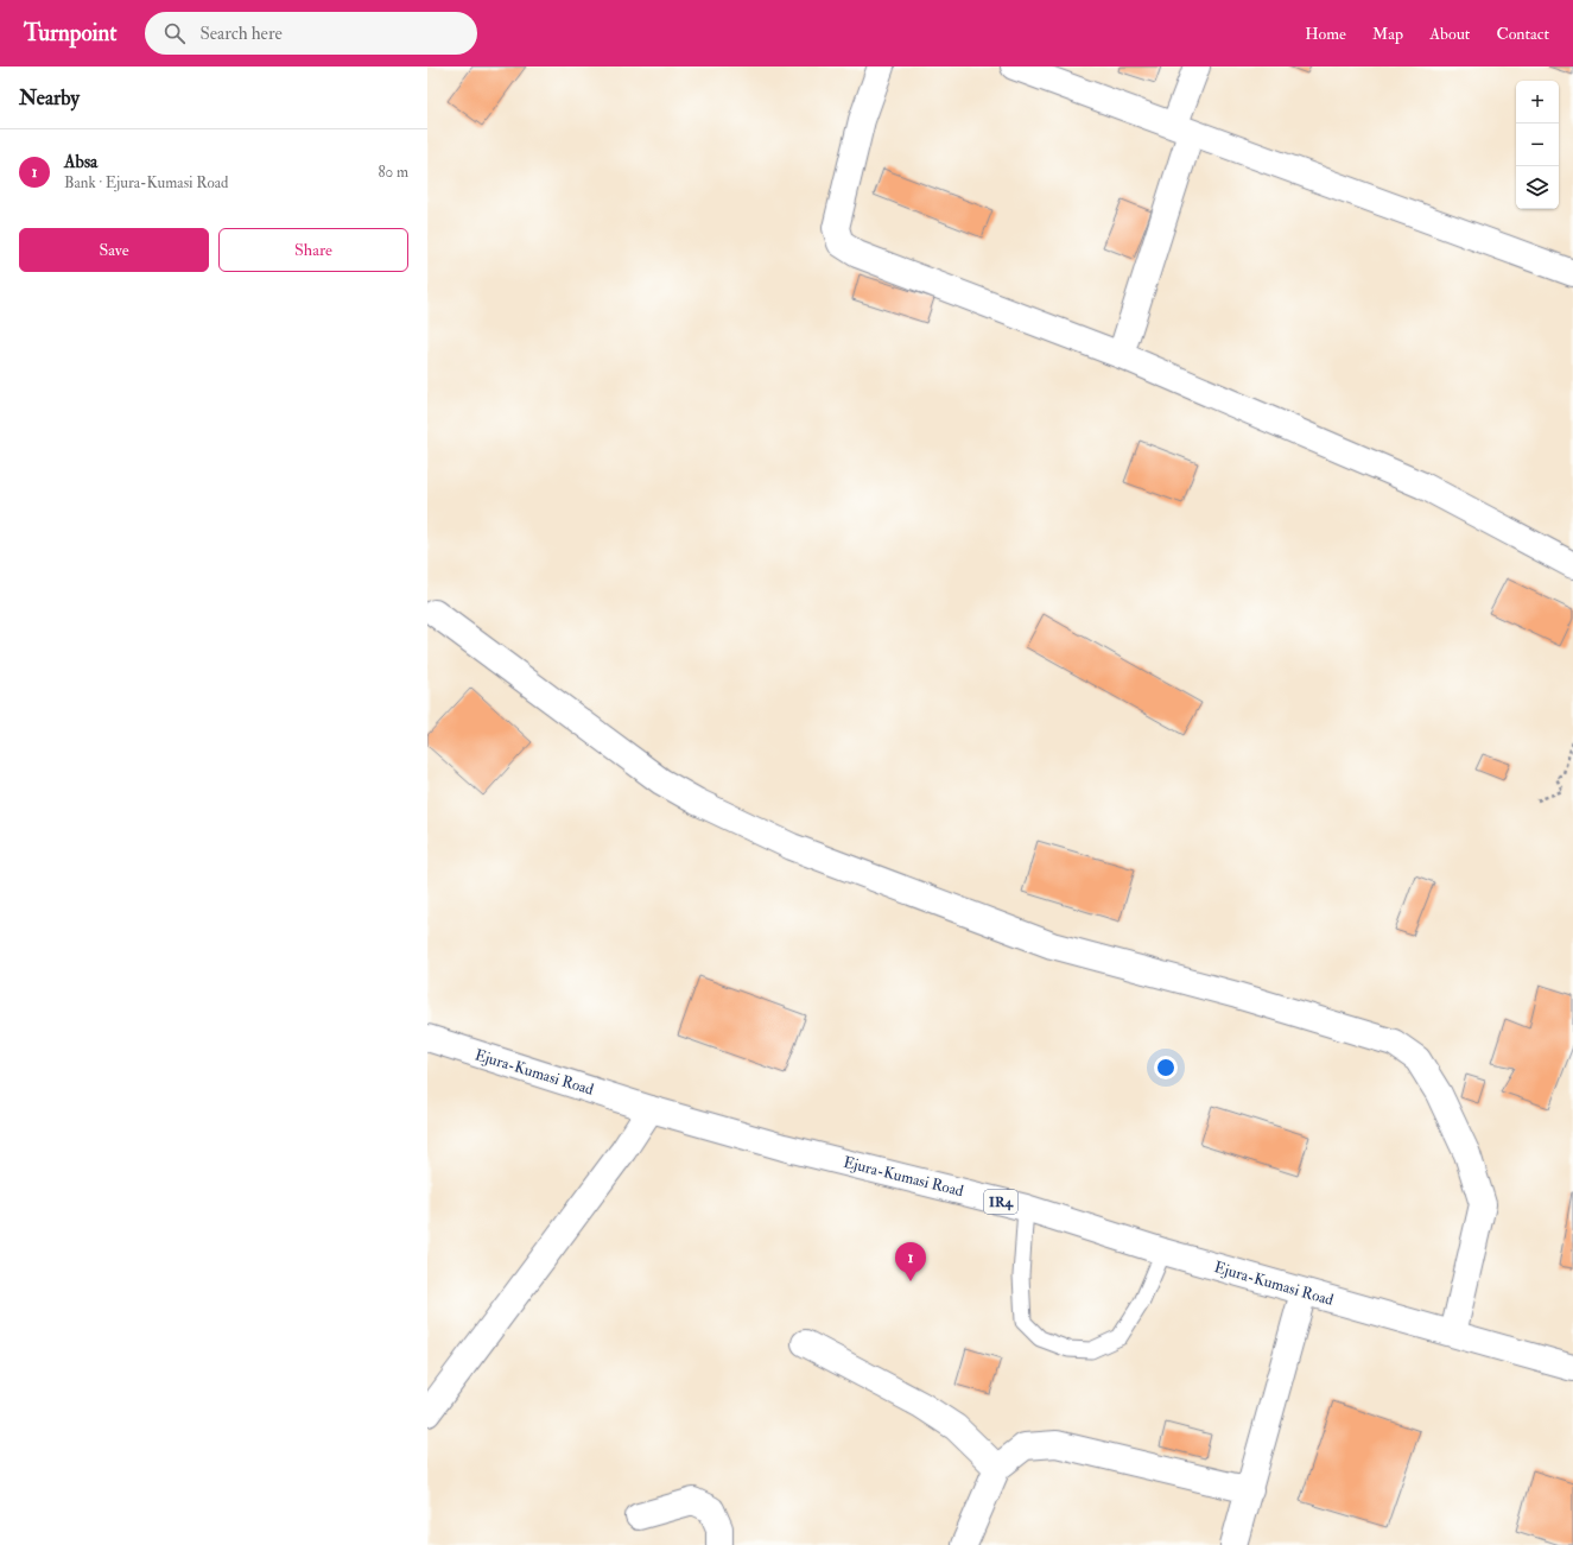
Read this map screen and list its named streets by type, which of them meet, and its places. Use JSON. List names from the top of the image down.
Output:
{
  "streets": {
    "street": ["Ejura-Kumasi Road", "IR4"]
  },
  "page": {
    "header": "Turnpoint",
    "search": "Search here",
    "nav": [
      "Home",
      "Map",
      "About",
      "Contact"
    ],
    "heading": "Nearby",
    "map_buttons": ["+", "−"],
    "list": [
      {
        "mark": "1",
        "name": "Absa",
        "note": "Bank · Ejura-Kumasi Road",
        "value": "80 m"
      }
    ],
    "buttons": ["Save", "Share"],
    "pins": "1"
  }
}
